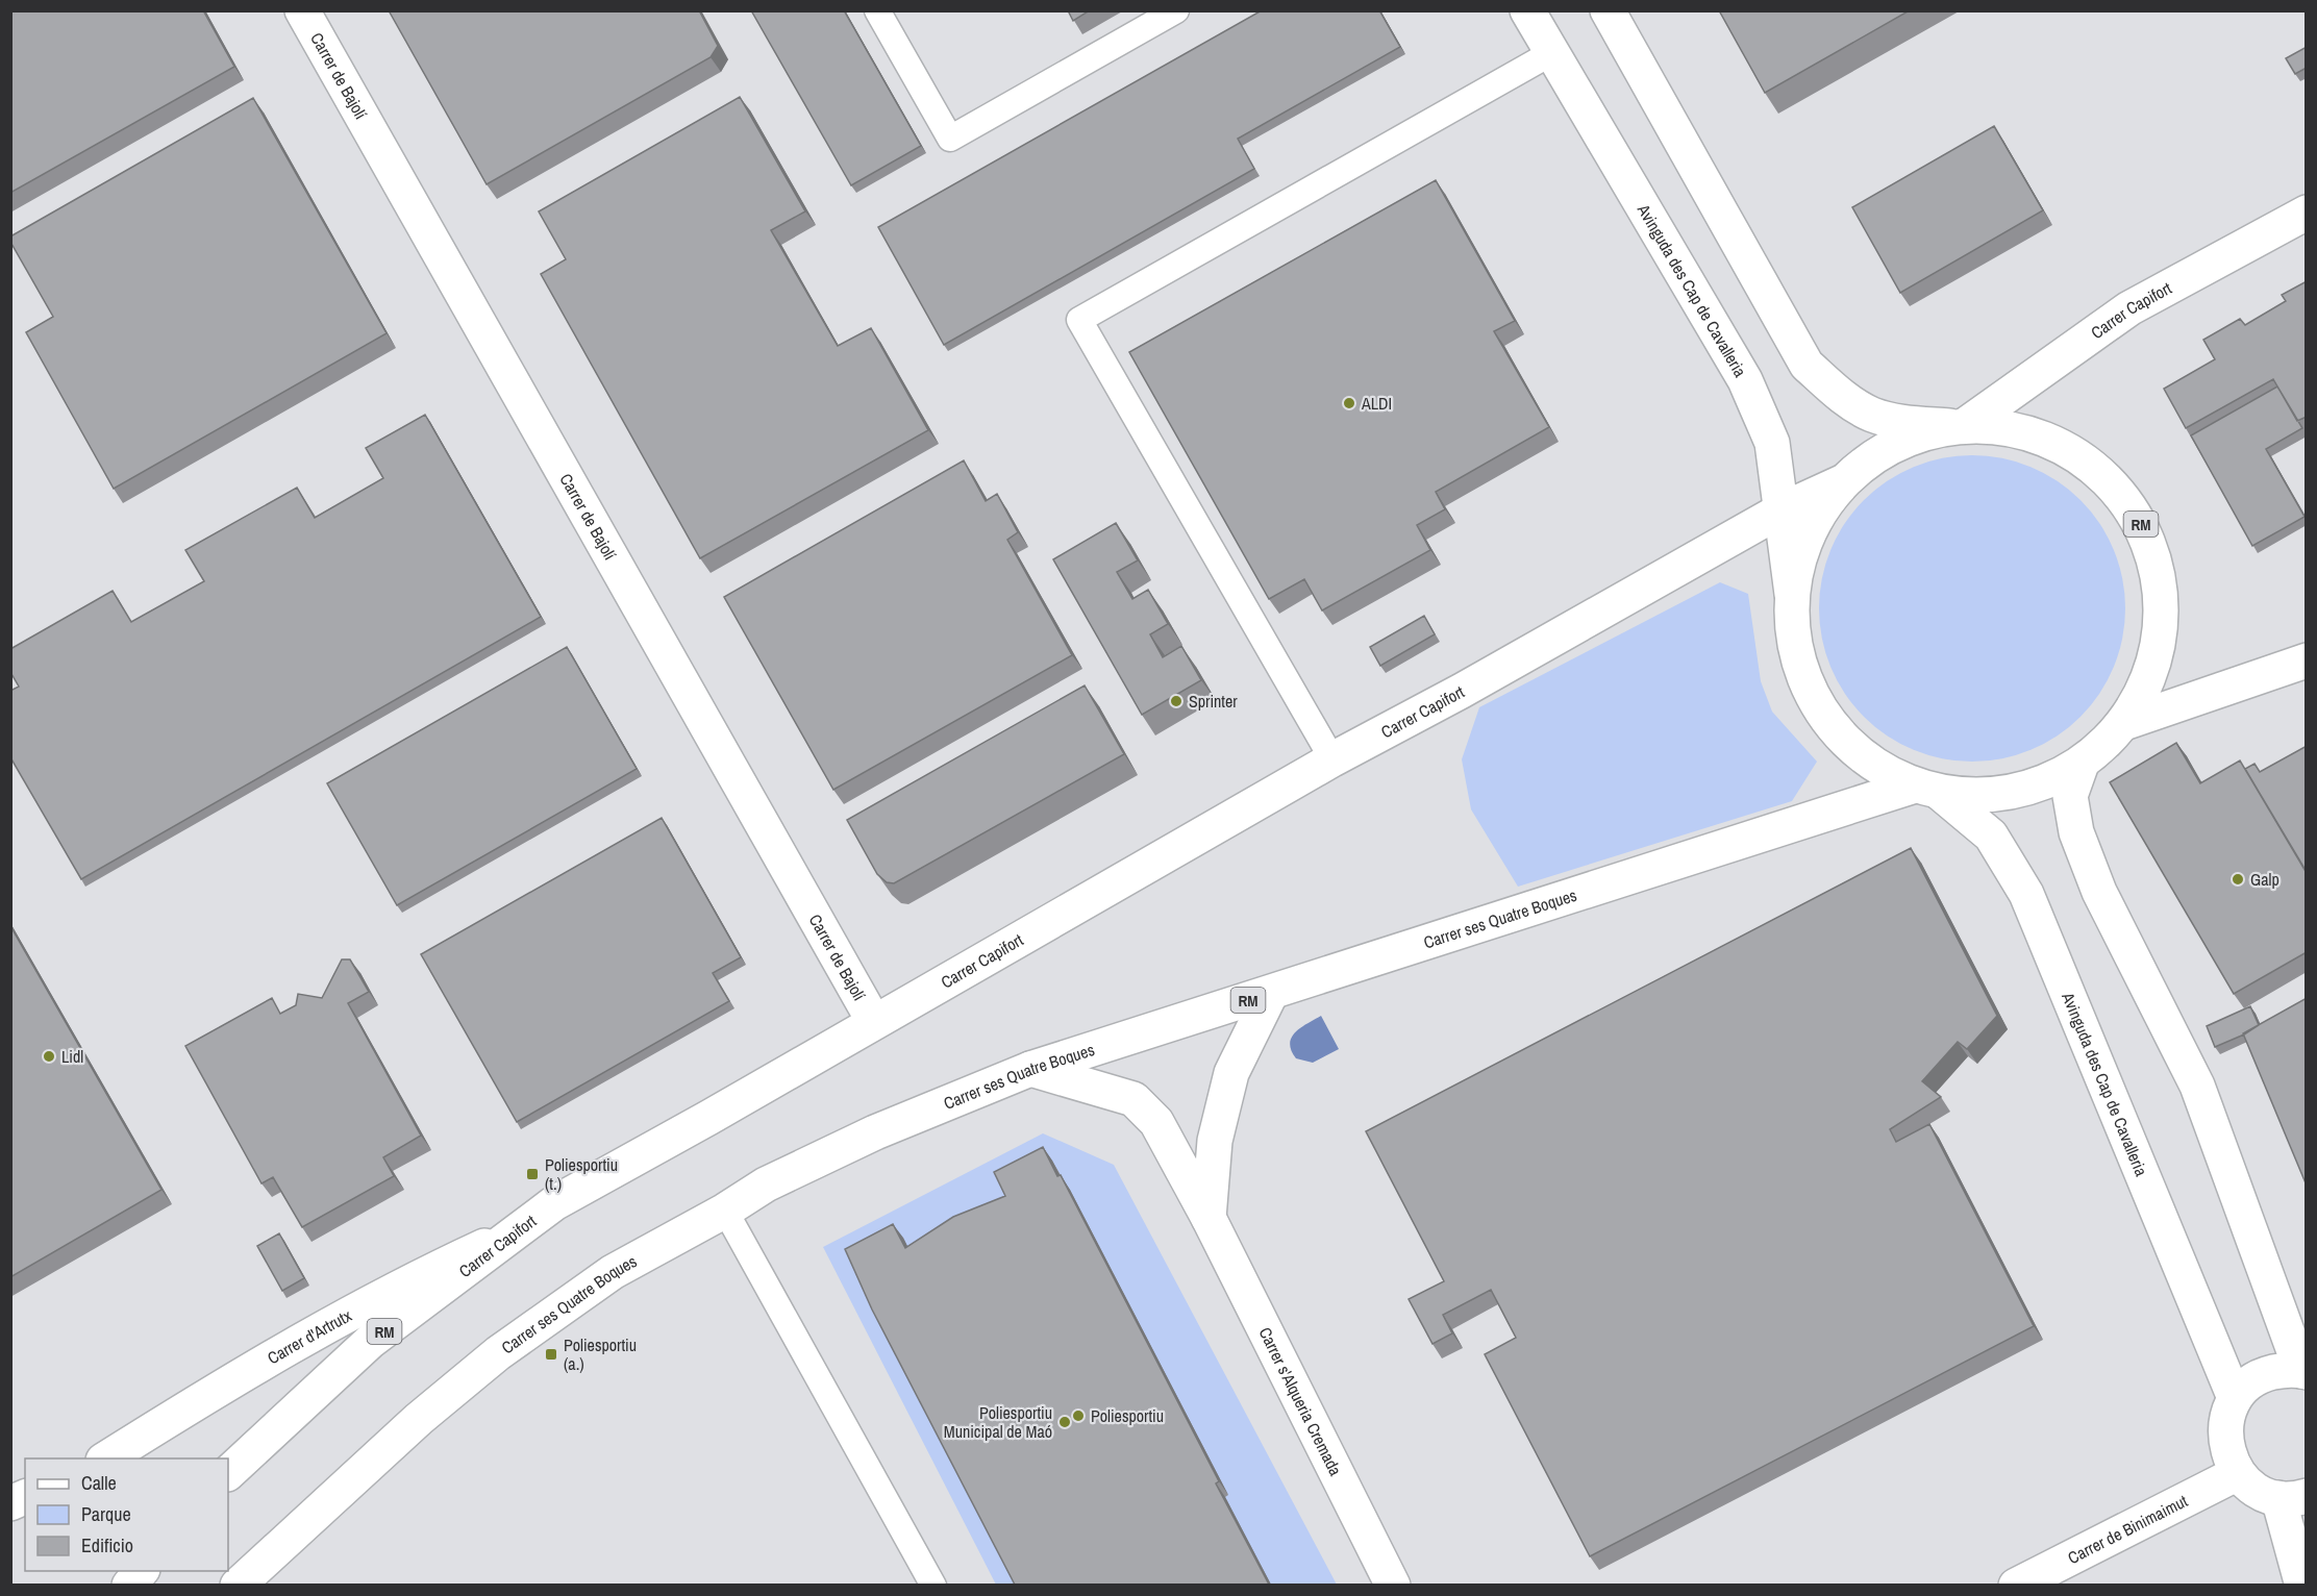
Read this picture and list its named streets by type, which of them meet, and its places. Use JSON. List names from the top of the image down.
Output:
{
  "streets": {
    "street": [
      "Carrer de Bajolí",
      "Avinguda des Cap de Cavalleria",
      "Carrer Capifort",
      "RM",
      "Carrer ses Quatre Boques",
      "Carrer d'Artrutx",
      "Carrer s'Alqueria Cremada",
      "Carrer de Binimaimut"
    ]
  },
  "crossings": [
    ["Carrer de Bajolí", "Carrer Capifort"],
    ["Avinguda des Cap de Cavalleria", "Carrer Capifort"],
    ["Avinguda des Cap de Cavalleria", "RM"],
    ["Avinguda des Cap de Cavalleria", "Carrer ses Quatre Boques"],
    ["Carrer Capifort", "RM"],
    ["Carrer Capifort", "Carrer d'Artrutx"],
    ["RM", "Carrer ses Quatre Boques"],
    ["Carrer ses Quatre Boques", "Carrer s'Alqueria Cremada"]
  ],
  "places": {
    "other": [
      "ALDI",
      "Sprinter",
      "Galp",
      "Lidl",
      "Poliesportiu",
      "Poliesportiu Municipal de Maó"
    ],
    "transit": ["Poliesportiu (t.)", "Poliesportiu (a.)"]
  },
  "legend": ["Calle", "Parque", "Edificio"]
}
